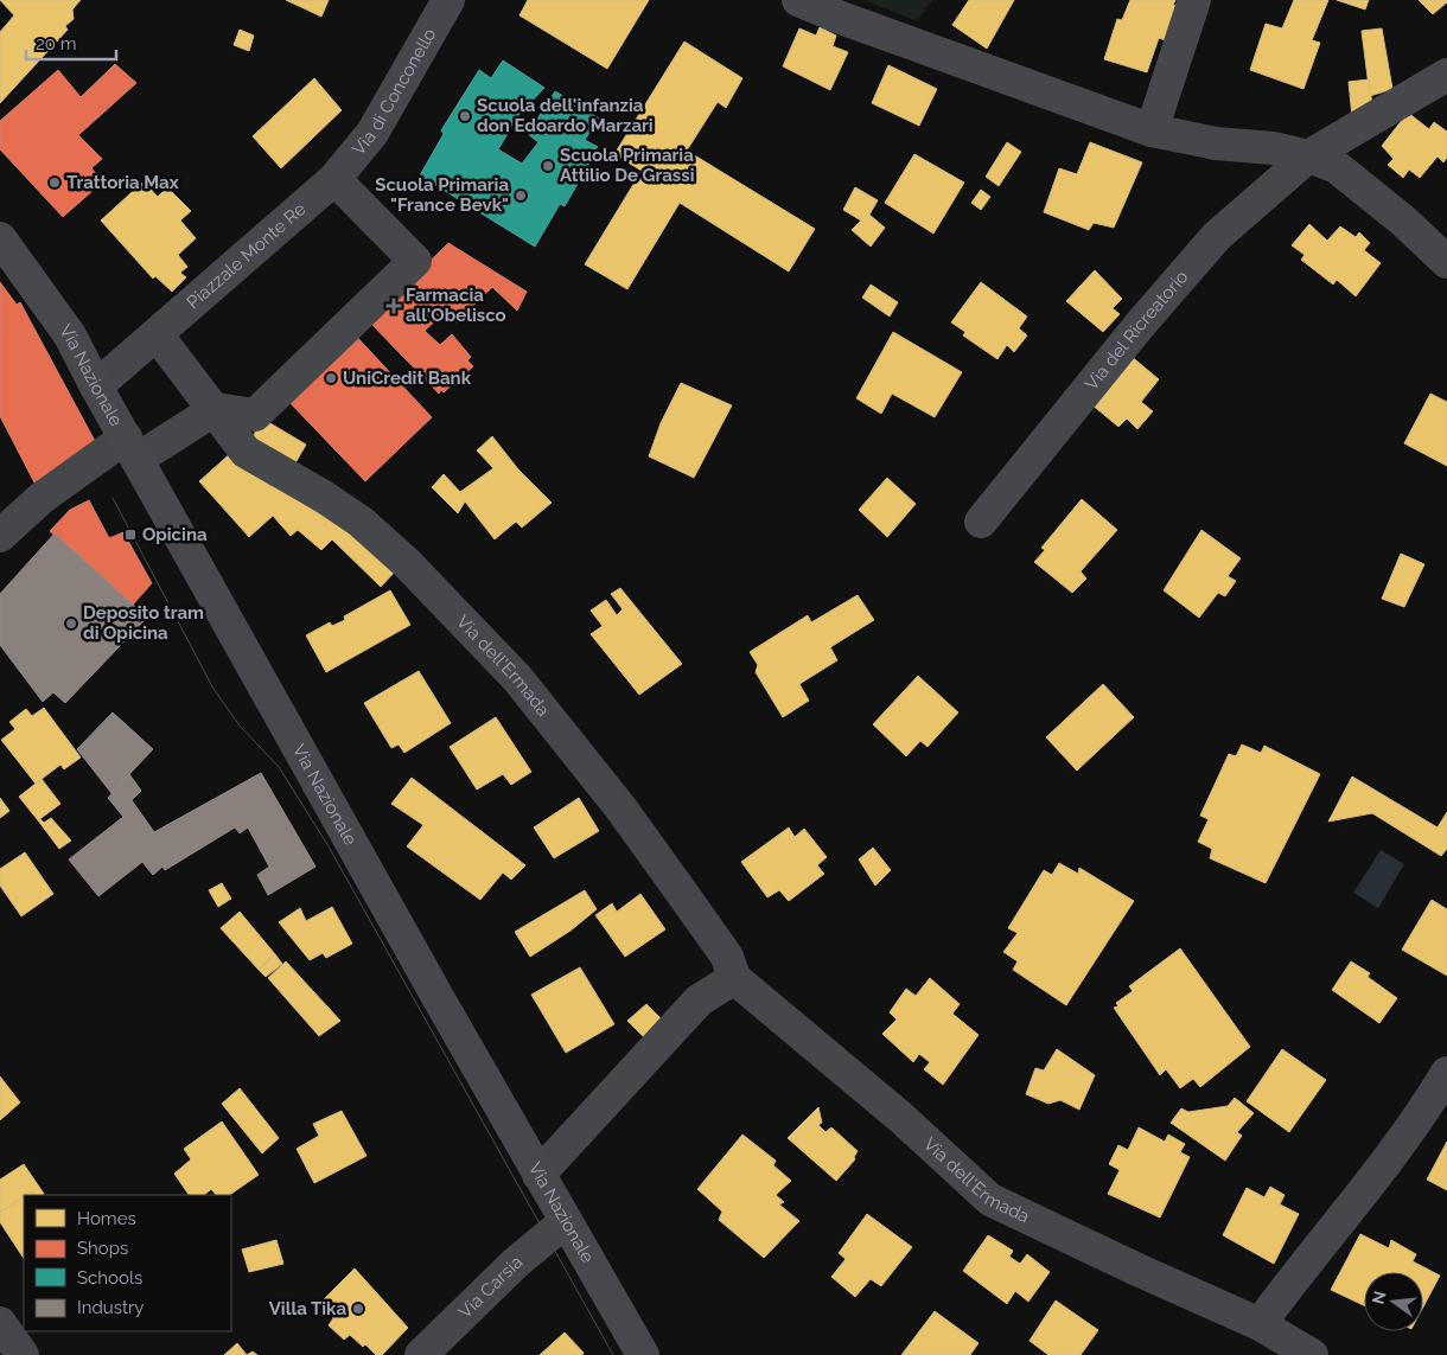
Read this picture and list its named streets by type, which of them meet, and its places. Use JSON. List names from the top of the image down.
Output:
{
  "streets": {
    "main road": ["Via Nazionale"],
    "street": [
      "Via di Conconello",
      "Piazzale Monte Re",
      "Via del Ricreatorio",
      "Via dell'Ermada",
      "Via Carsia"
    ]
  },
  "crossings": [
    ["Via di Conconello", "Piazzale Monte Re"],
    ["Piazzale Monte Re", "Via Nazionale"],
    ["Piazzale Monte Re", "Via dell'Ermada"],
    ["Via Nazionale", "Via Carsia"]
  ],
  "places": {
    "other": [
      "Scuola dell'infanzia don Edoardo Marzari",
      "Scuola Primaria Attilio De Grassi",
      "Trattoria Max",
      "Scuola Primaria \"France Bevk\"",
      "UniCredit Bank",
      "Deposito tram di Opicina",
      "Villa Tika"
    ],
    "health": ["Farmacia all'Obelisco"],
    "transit": ["Opicina"]
  },
  "legend": [
    "Homes",
    "Shops",
    "Schools",
    "Industry"
  ],
  "scale_bar": "20 m",
  "north": "left"
}
